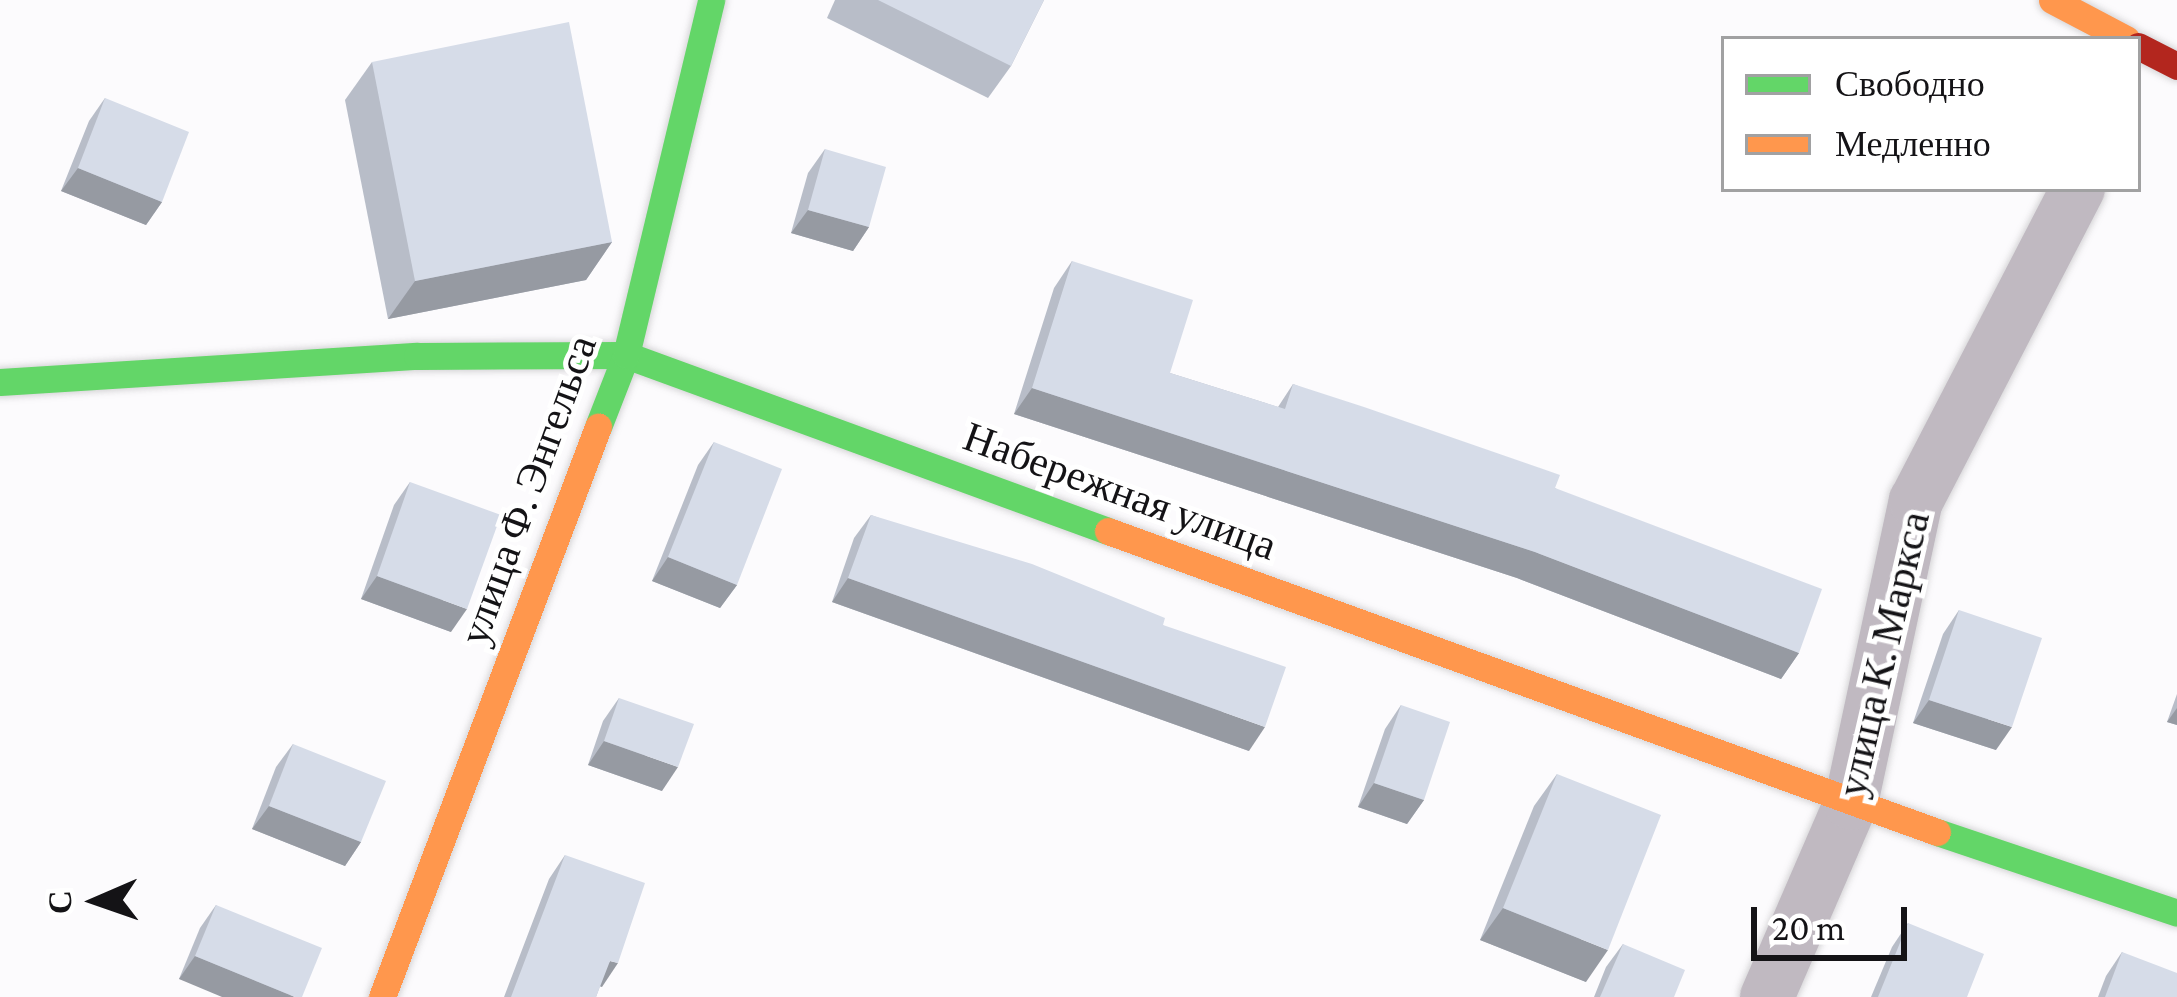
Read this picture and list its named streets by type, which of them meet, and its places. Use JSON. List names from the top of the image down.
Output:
{
  "streets": {
    "main road": ["улица Ф. Энгельса", "Набережная улица"],
    "street": ["улица К. Маркса"]
  },
  "crossings": [
    ["улица Ф. Энгельса", "Набережная улица"],
    ["Набережная улица", "улица К. Маркса"]
  ],
  "legend": ["Свободно", "Медленно"],
  "scale_bar": "20 m",
  "north": "left"
}
